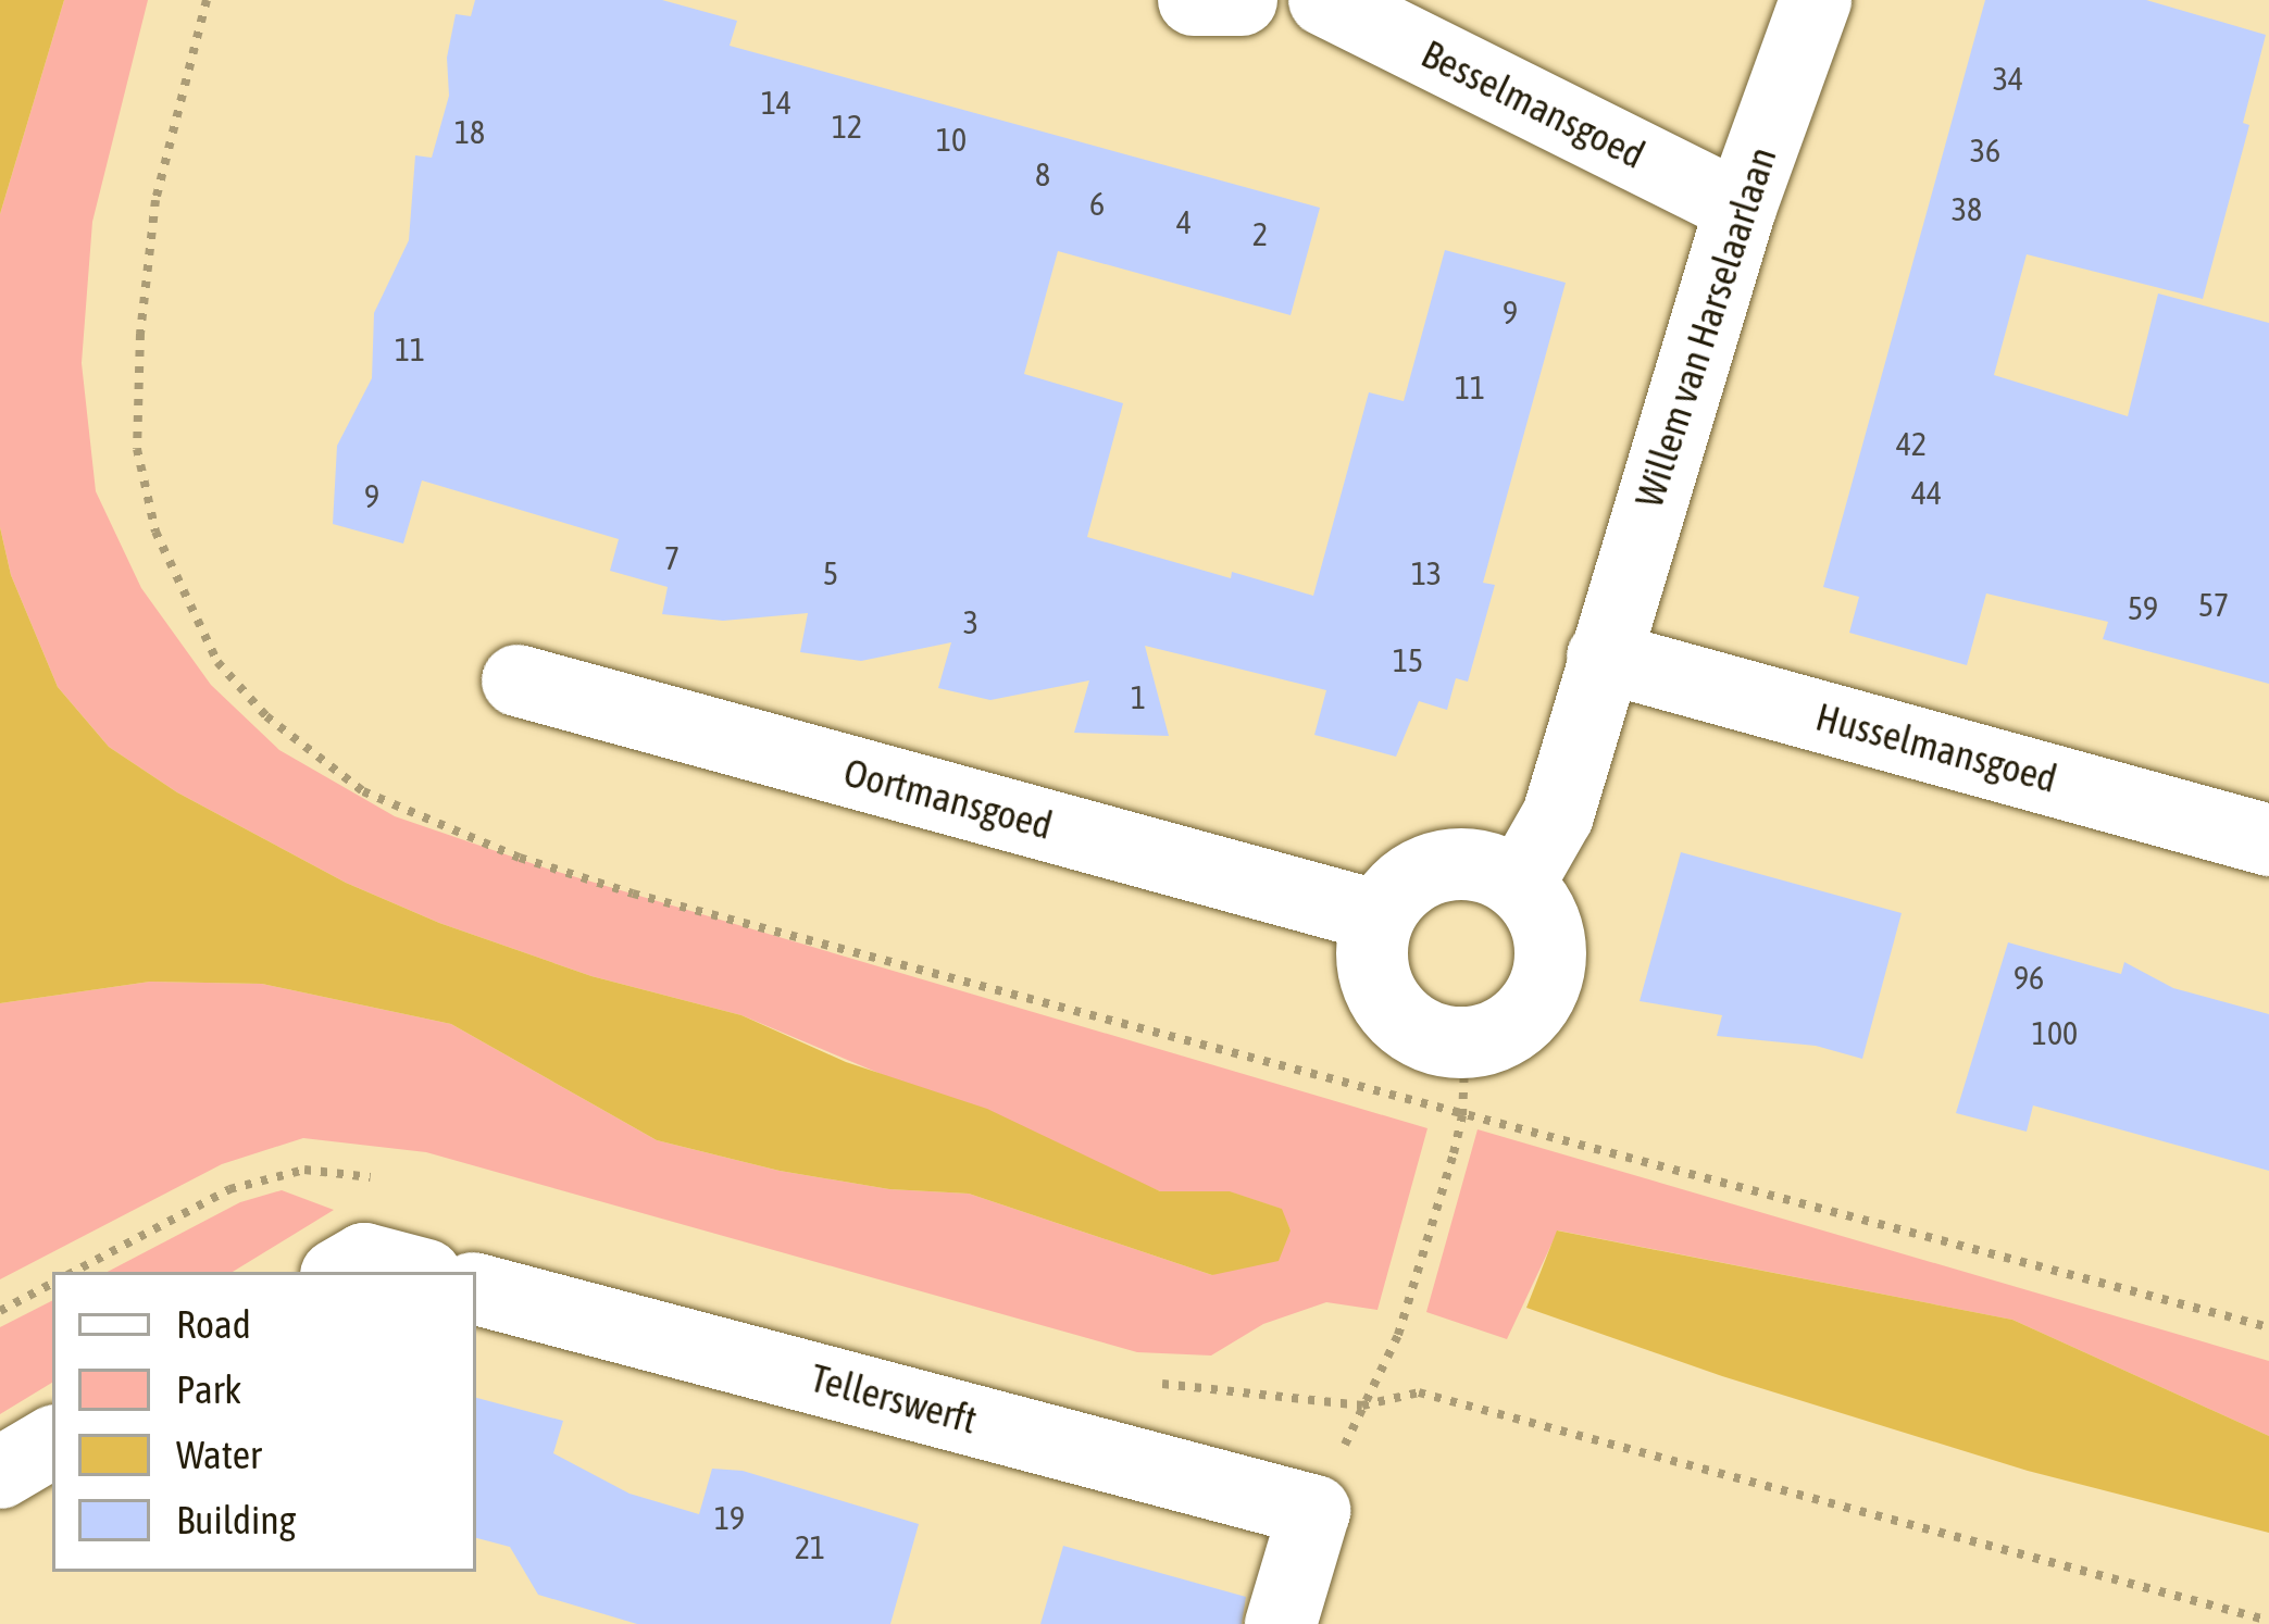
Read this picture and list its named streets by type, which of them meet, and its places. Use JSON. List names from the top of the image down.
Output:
{
  "streets": {
    "street": [
      "Besselmansgoed",
      "Willem van Harselaarlaan",
      "Husselmansgoed",
      "Oortmansgoed",
      "Tellerswerft"
    ]
  },
  "crossings": [
    ["Besselmansgoed", "Willem van Harselaarlaan"],
    ["Willem van Harselaarlaan", "Husselmansgoed"]
  ],
  "house_numbers": [
    "34",
    "14",
    "12",
    "18",
    "10",
    "36",
    "8",
    "6",
    "38",
    "4",
    "2",
    "9",
    "11",
    "11",
    "42",
    "44",
    "9",
    "7",
    "5",
    "13",
    "57",
    "59",
    "3",
    "15",
    "1",
    "96",
    "100",
    "19",
    "21"
  ],
  "legend": [
    "Road",
    "Park",
    "Water",
    "Building"
  ]
}
